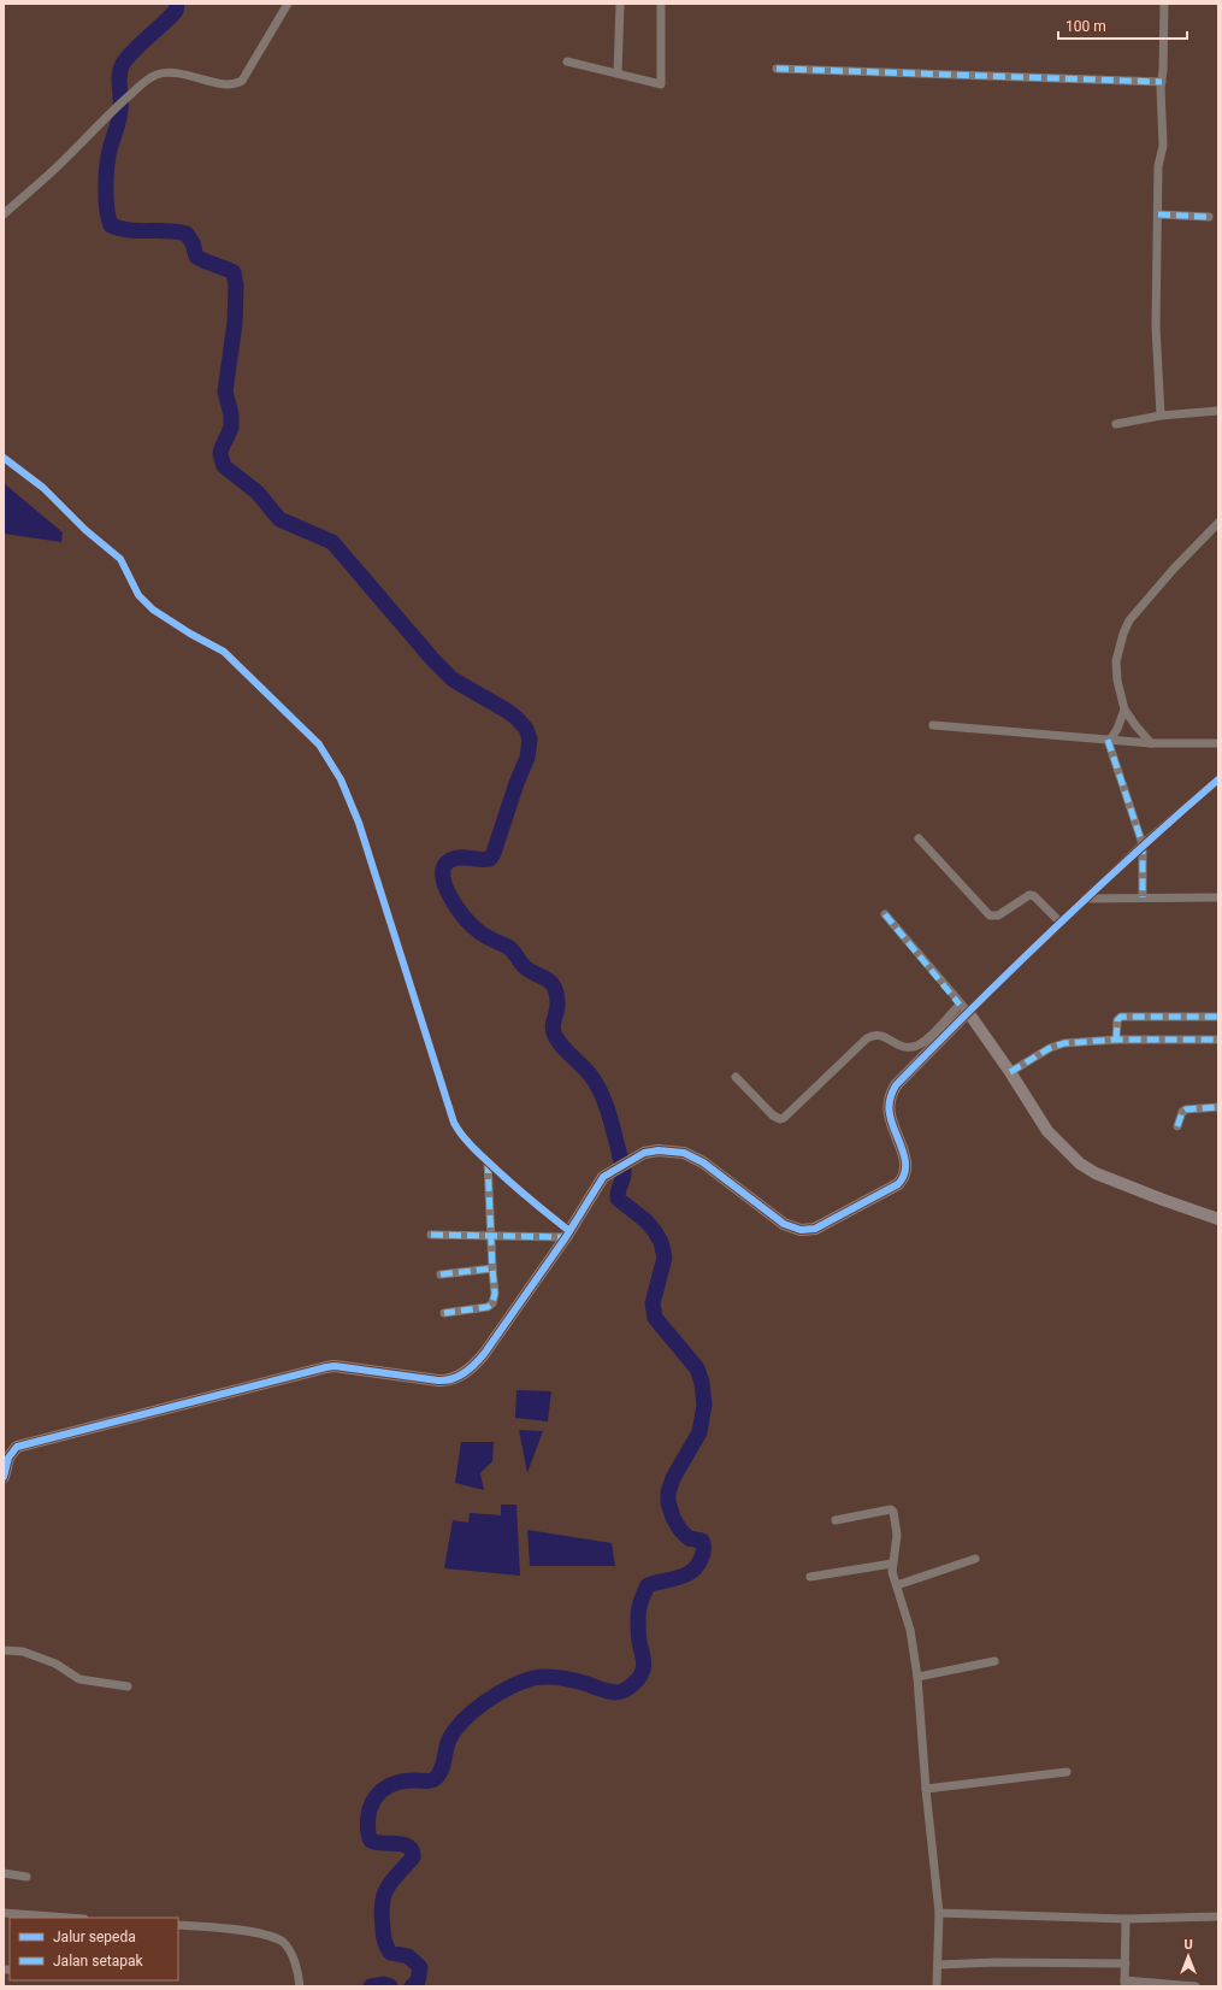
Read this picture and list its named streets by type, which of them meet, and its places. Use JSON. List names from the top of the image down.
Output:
{
  "legend": ["Jalur sepeda", "Jalan setapak"],
  "scale_bar": "100 m",
  "north": "top"
}
